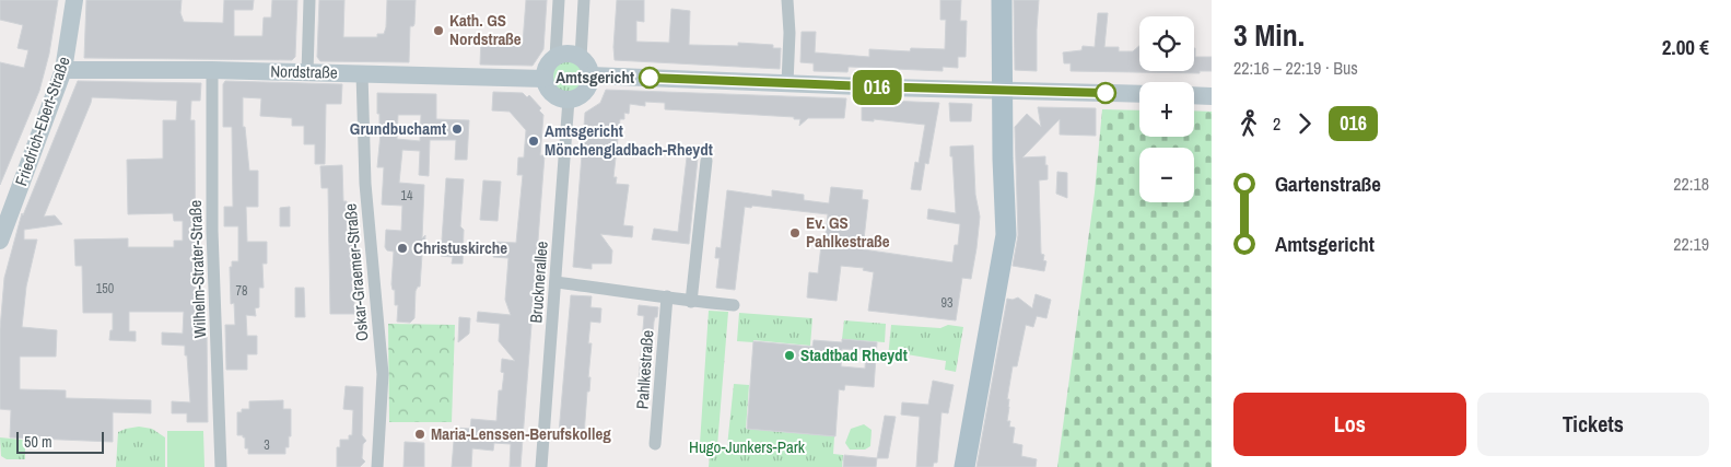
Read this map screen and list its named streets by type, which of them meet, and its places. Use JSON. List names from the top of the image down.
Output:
{
  "streets": {
    "street": [
      "Nordstraße",
      "Friedrich-Ebert-Straße",
      "Wilhelm-Strater-Straße",
      "Oskar-Graemer-Straße",
      "Brucknerallee",
      "Pahlkestraße"
    ]
  },
  "crossings": [
    ["Nordstraße", "Friedrich-Ebert-Straße"],
    ["Nordstraße", "Wilhelm-Strater-Straße"],
    ["Nordstraße", "Oskar-Graemer-Straße"],
    ["Nordstraße", "Brucknerallee"]
  ],
  "parks": ["Hugo-Junkers-Park"],
  "places": [
    "Kath. GS Nordstraße",
    "Amtsgericht",
    "Grundbuchamt",
    "Amtsgericht Mönchengladbach-Rheydt",
    "Ev. GS Pahlkestraße",
    "Christuskirche",
    "Stadtbad Rheydt",
    "Maria-Lenssen-Berufskolleg"
  ],
  "lines": ["bus line 016"],
  "house_numbers": [
    "14",
    "150",
    "78",
    "93",
    "3"
  ],
  "scale_bar": "50 m",
  "page": {
    "on_map": "016",
    "heading": ["3 Min.", "22:16 – 22:19 · Bus", "2.00 €"],
    "map_buttons": ["+", "−"],
    "legs": ["2", "016"],
    "list": [
      {
        "name": "Gartenstraße",
        "value": "22:18"
      },
      {
        "name": "Amtsgericht",
        "value": "22:19"
      }
    ],
    "buttons": ["Los", "Tickets"],
    "scale": "50 m"
  }
}
